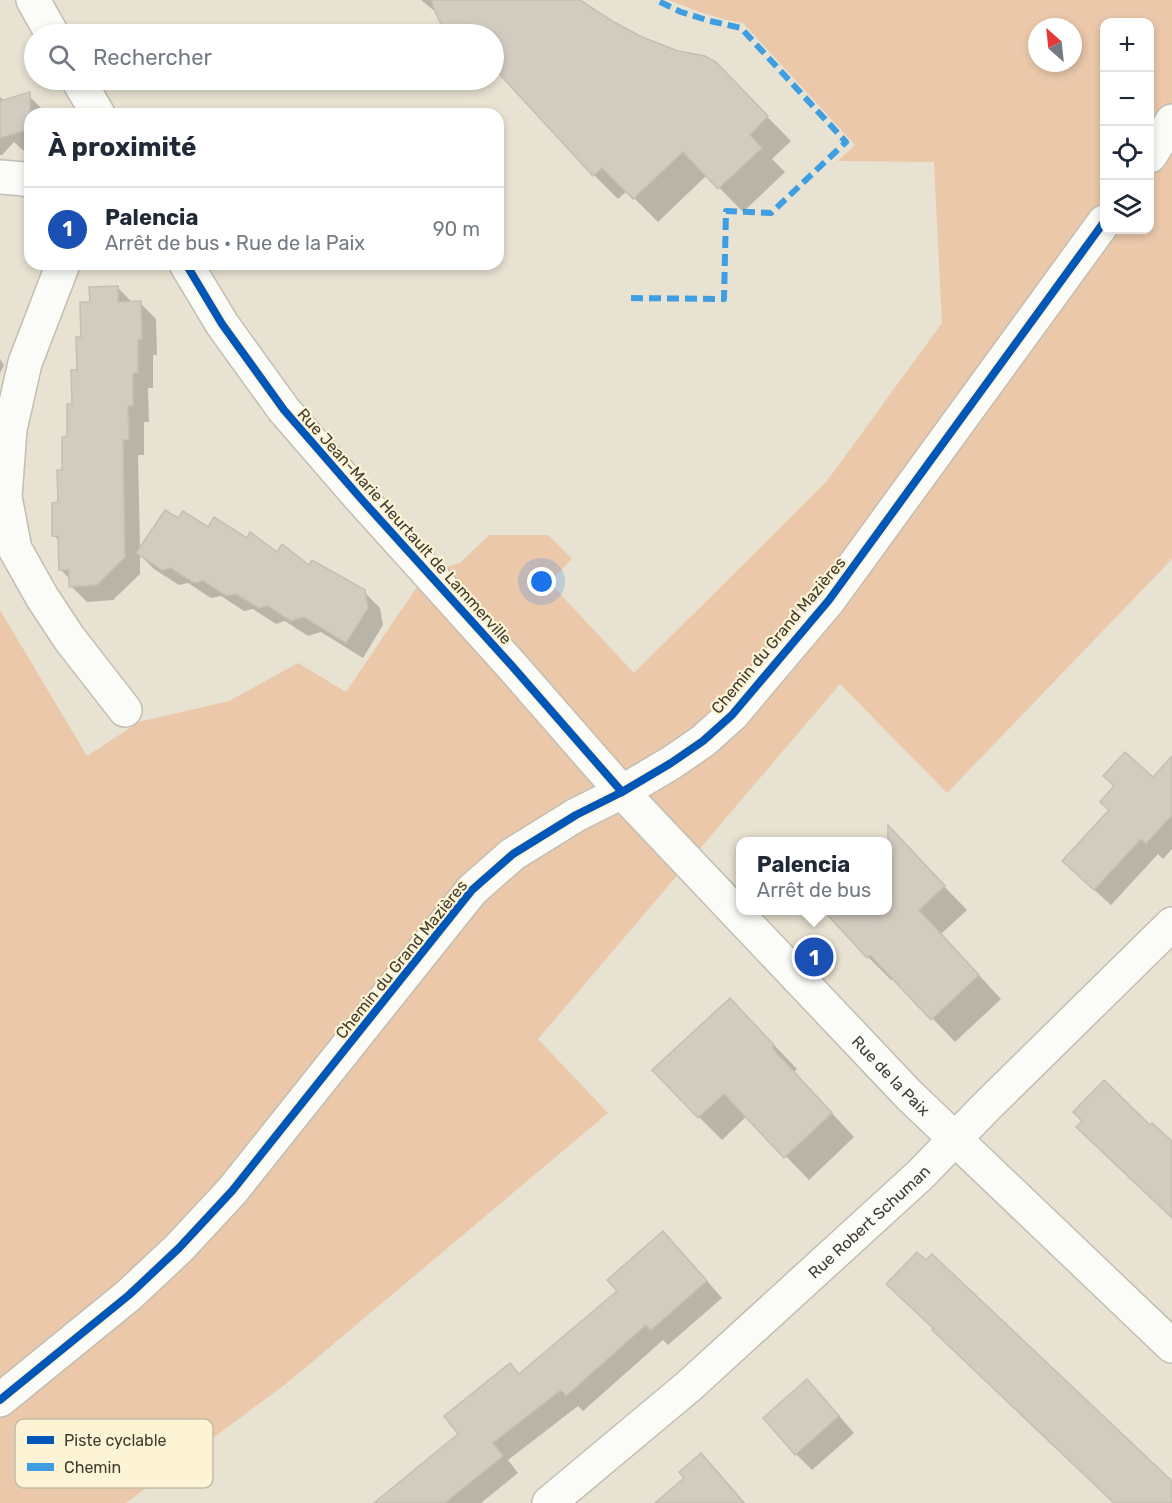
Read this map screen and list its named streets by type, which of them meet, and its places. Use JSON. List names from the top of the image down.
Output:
{
  "streets": {
    "street": [
      "Rue Jean-Marie Heurtault de Lammerville",
      "Chemin du Grand Mazières",
      "Rue de la Paix",
      "Rue Robert Schuman"
    ]
  },
  "crossings": [
    ["Rue Jean-Marie Heurtault de Lammerville", "Chemin du Grand Mazières"],
    ["Rue Jean-Marie Heurtault de Lammerville", "Rue de la Paix"],
    ["Chemin du Grand Mazières", "Rue de la Paix"],
    ["Rue de la Paix", "Rue Robert Schuman"]
  ],
  "legend": ["Piste cyclable", "Chemin"],
  "north": "top left",
  "page": {
    "map_buttons": ["+", "−"],
    "search": "Rechercher",
    "heading": "À proximité",
    "list": [
      {
        "mark": "1",
        "name": "Palencia",
        "note": "Arrêt de bus · Rue de la Paix",
        "value": "90 m"
      }
    ],
    "popup": ["Palencia", "Arrêt de bus"],
    "pins": "1"
  }
}
